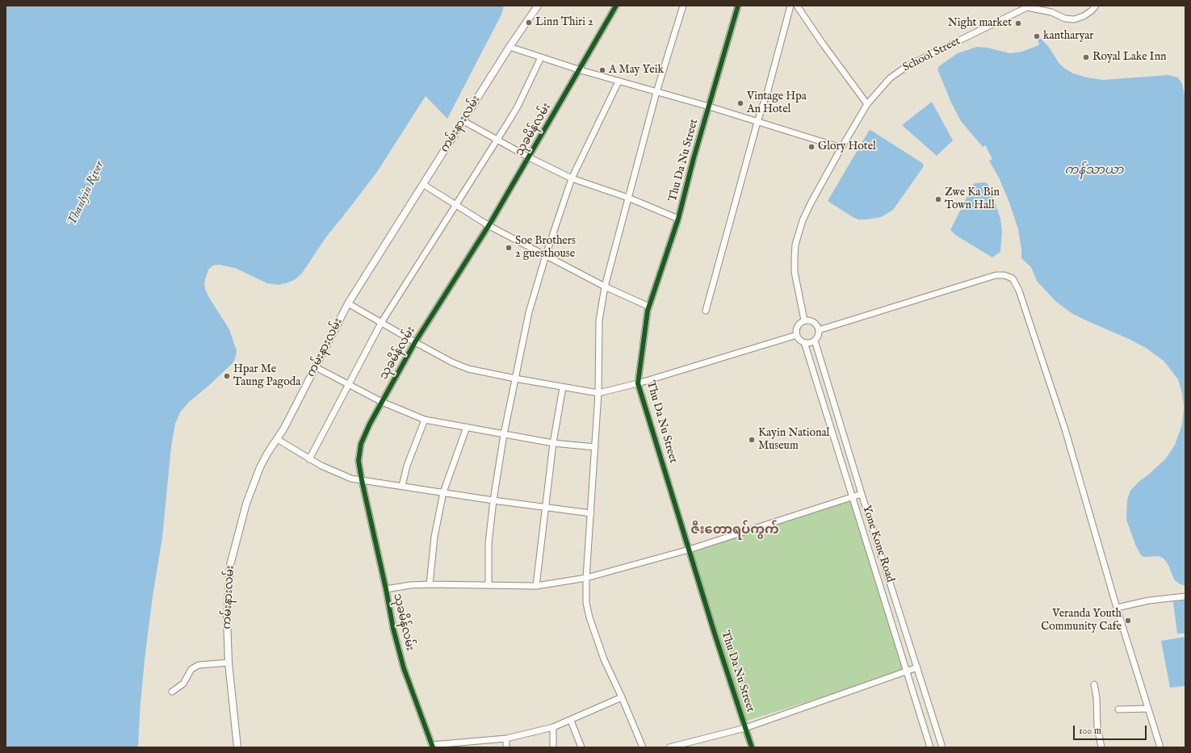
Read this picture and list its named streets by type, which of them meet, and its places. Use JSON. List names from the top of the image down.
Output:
{
  "streets": {
    "main road": ["ကမ်းနားလမ်း"],
    "street": [
      "School Street",
      "သုခမိန်လမ်း",
      "Thu Da Nu Street",
      "Yone Kone Road"
    ]
  },
  "crossings": [
    ["School Street", "Yone Kone Road"]
  ],
  "districts": ["ဇီးတောရပ်ကွက်"],
  "water": ["ကန်သာယာ", "Thanlyin River"],
  "places": [
    "Linn Thiri 2",
    "Night market",
    "kantharyar",
    "Royal Lake Inn",
    "A May Yeik",
    "Vintage Hpa An Hotel",
    "Glory Hotel",
    "Zwe Ka Bin Town Hall",
    "Soe Brothers 2 guesthouse",
    "Hpar Me Taung Pagoda",
    "Kayin National Museum",
    "Veranda Youth Community Cafe"
  ],
  "scale_bar": "100 m"
}
